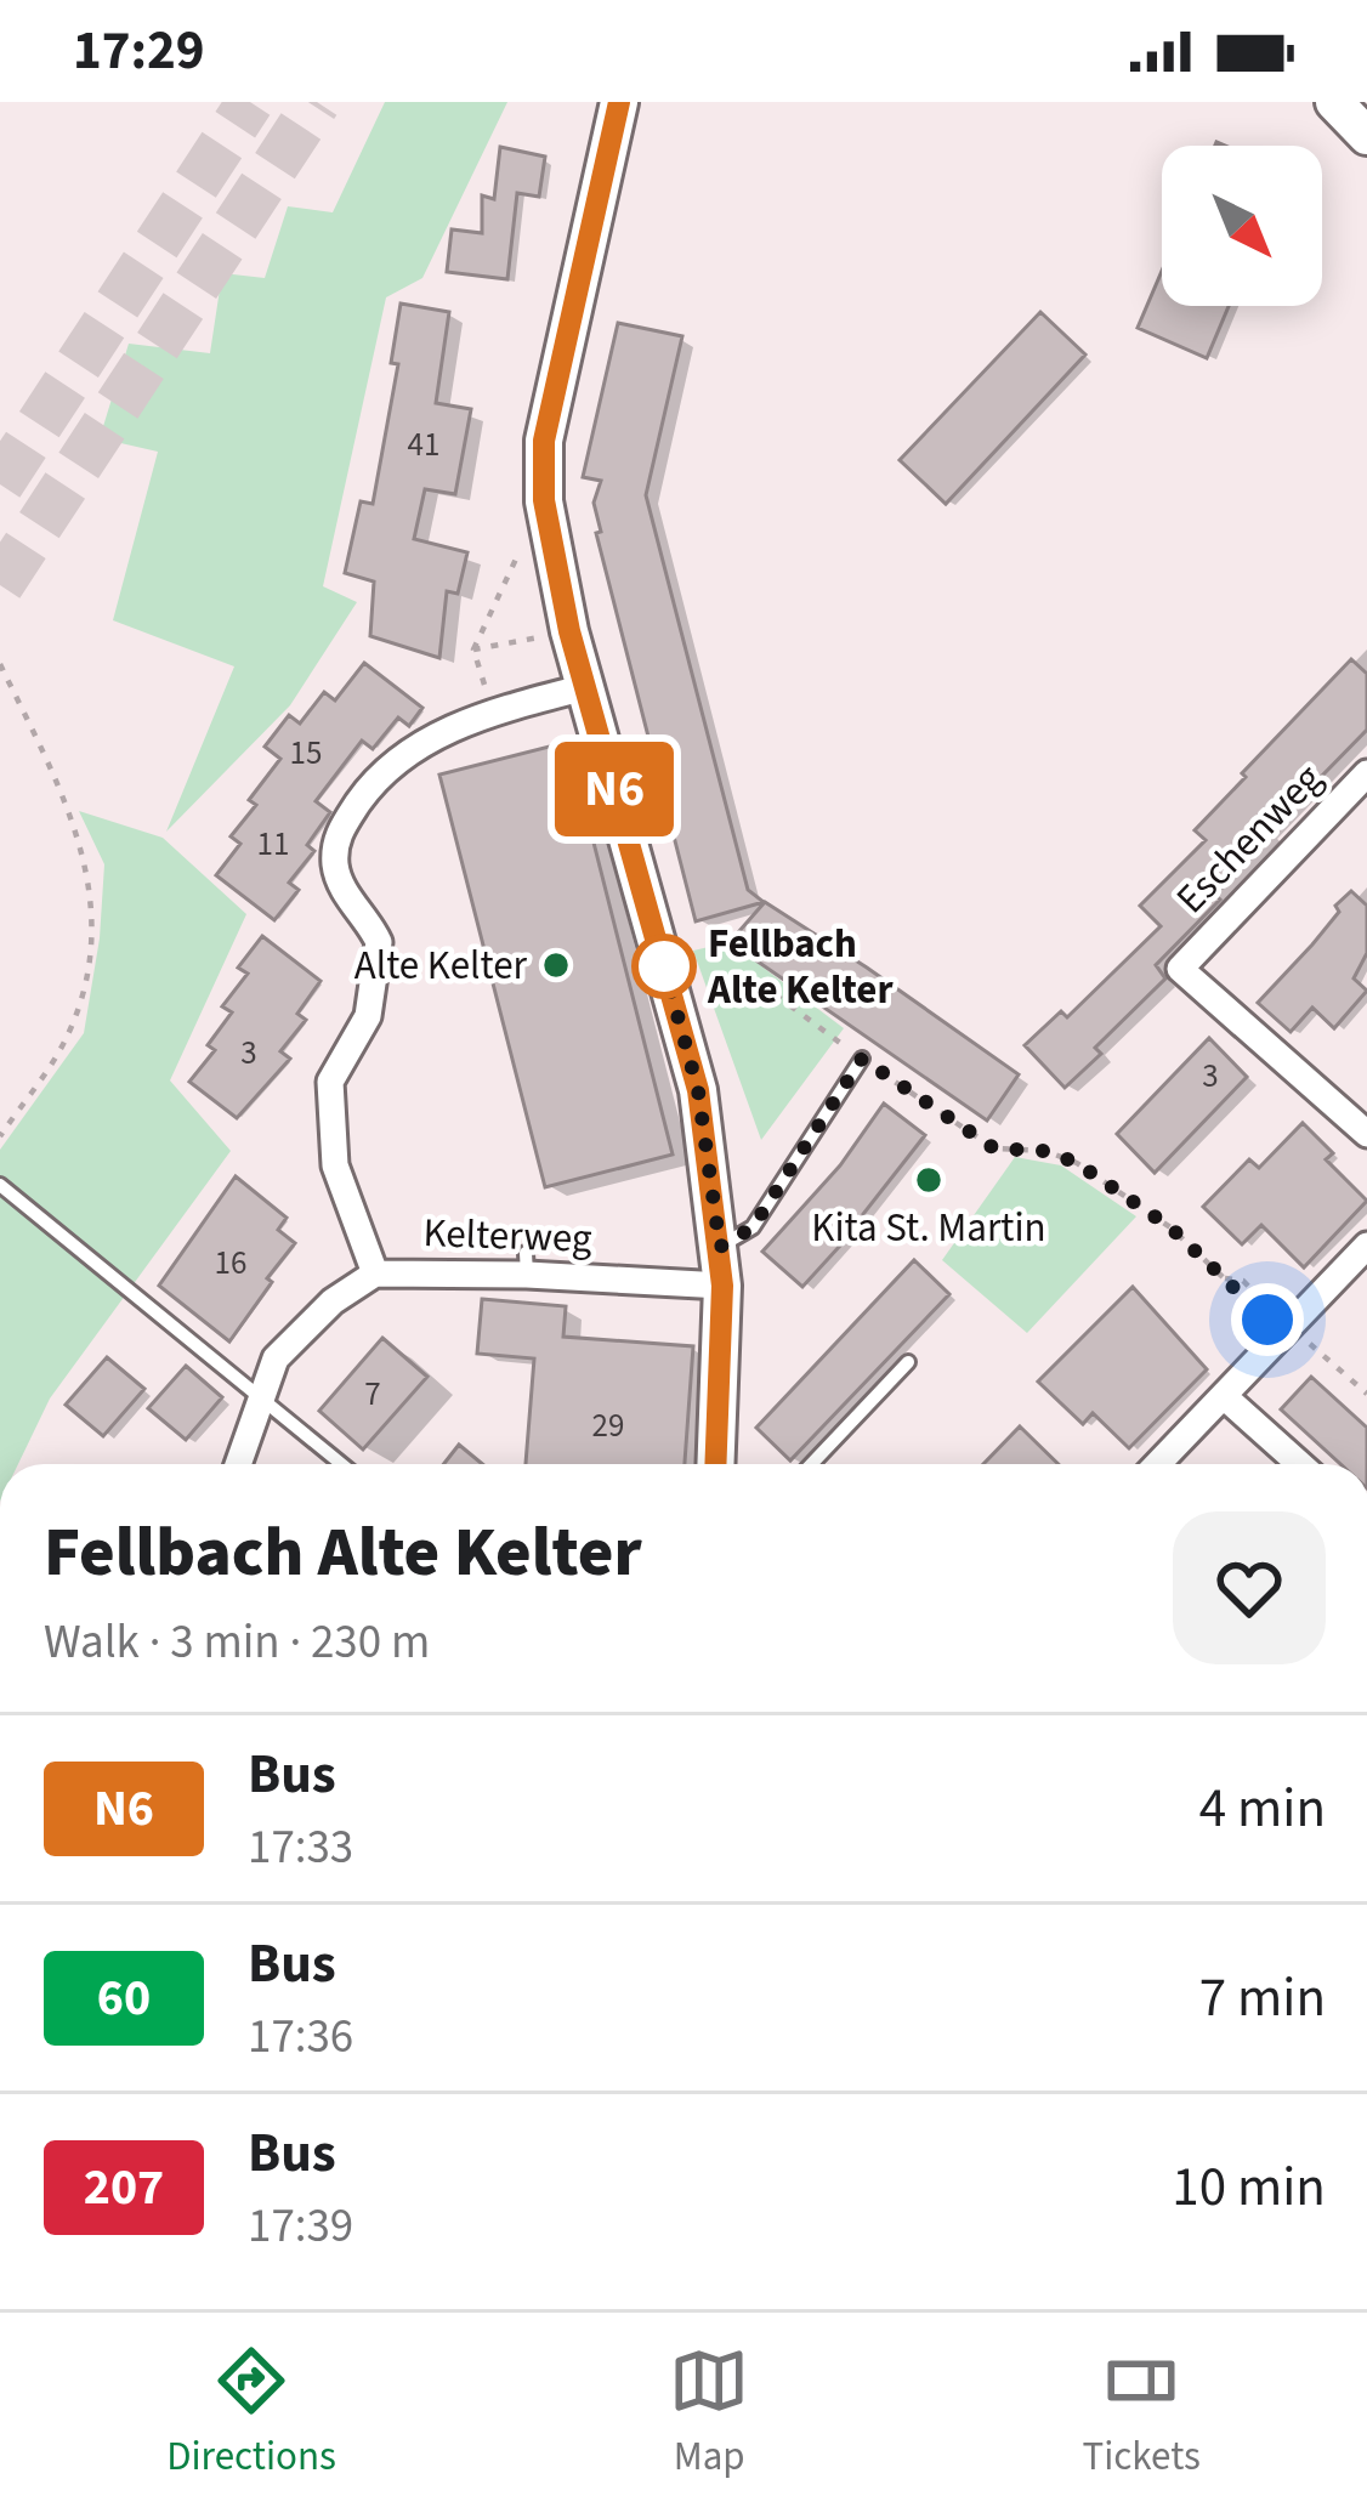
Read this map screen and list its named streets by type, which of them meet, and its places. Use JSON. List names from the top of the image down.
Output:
{
  "streets": {
    "street": ["Eschenweg", "Kelterweg"]
  },
  "places": ["Alte Kelter", "Fellbach Alte Kelter", "Kita St. Martin"],
  "lines": ["bus line N6"],
  "house_numbers": [
    "41",
    "15",
    "11",
    "3",
    "3",
    "16",
    "7",
    "29"
  ],
  "north": "bottom right",
  "page": {
    "status": "17:29",
    "on_map": "N6",
    "heading": ["Fellbach Alte Kelter", "Walk · 3 min · 230 m"],
    "list": [
      {
        "mark": "N6",
        "name": "Bus",
        "note": "17:33",
        "value": "4 min"
      },
      {
        "mark": "60",
        "name": "Bus",
        "note": "17:36",
        "value": "7 min"
      },
      {
        "mark": "207",
        "name": "Bus",
        "note": "17:39",
        "value": "10 min"
      }
    ],
    "tabs": ["Directions", "Map", "Tickets"]
  }
}
